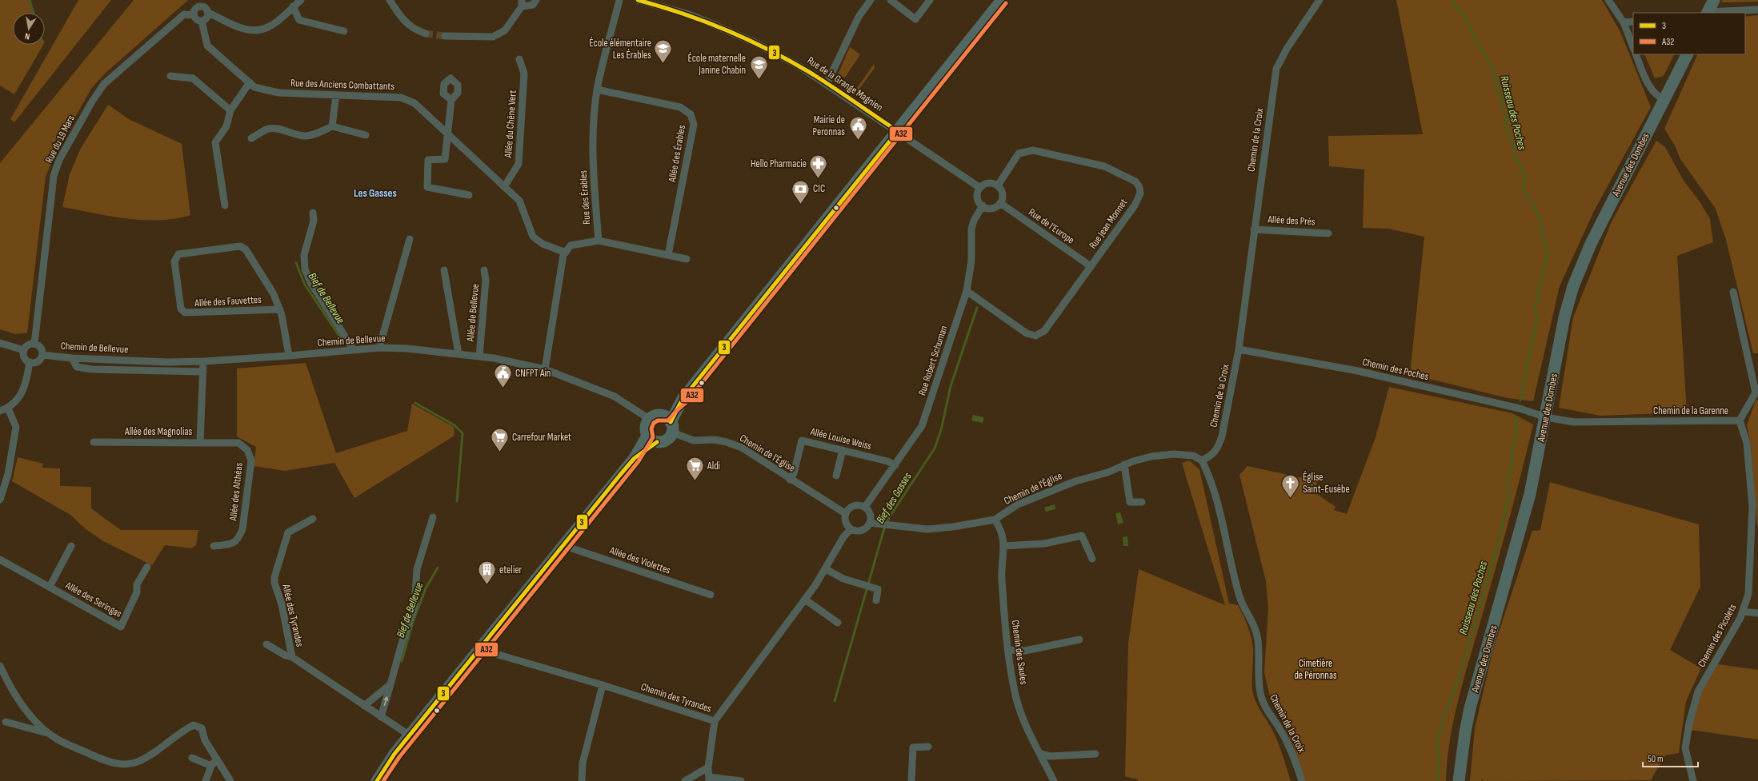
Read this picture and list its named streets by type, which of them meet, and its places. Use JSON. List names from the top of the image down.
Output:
{
  "streets": {
    "main road": ["Avenue des Dombes"],
    "street": [
      "Rue de la Grange Magnien",
      "Rue des Anciens Combattants",
      "Allée du Chêne Vert",
      "Rue du 19 Mars",
      "Chemin de la Croix",
      "Allée des Érables",
      "Rue des Érables",
      "Allée des Prés",
      "Rue Jean Monnet",
      "Rue de l'Europe",
      "Allée des Fauvettes",
      "Allée de Bellevue",
      "Chemin de Bellevue",
      "Rue Robert Schuman",
      "Chemin des Poches",
      "Chemin de la Garenne",
      "Allée des Magnolias",
      "Allée Louise Weiss",
      "Chemin de l'Église",
      "Allée des Althéas",
      "Allée des Violettes",
      "Allée des Seringas",
      "Allée des Tyrandes",
      "Chemin des Picolets",
      "Chemin des Saules",
      "Chemin des Tyrandes"
    ]
  },
  "crossings": [
    ["Rue des Anciens Combattants", "Allée du Chêne Vert"],
    ["Rue des Anciens Combattants", "Rue du 19 Mars"],
    ["Rue du 19 Mars", "Chemin de Bellevue"],
    ["Chemin de la Croix", "Allée des Prés"],
    ["Chemin de la Croix", "Chemin des Poches"],
    ["Chemin de la Croix", "Chemin de l'Église"],
    ["Allée des Érables", "Rue des Érables"],
    ["Avenue des Dombes", "Chemin des Poches"],
    ["Avenue des Dombes", "Chemin de la Garenne"],
    ["Rue Jean Monnet", "Rue de l'Europe"],
    ["Rue Jean Monnet", "Rue Robert Schuman"],
    ["Rue de l'Europe", "Rue Robert Schuman"],
    ["Allée des Fauvettes", "Chemin de Bellevue"],
    ["Allée de Bellevue", "Chemin de Bellevue"],
    ["Chemin de Bellevue", "Allée des Magnolias"],
    ["Chemin de Bellevue", "Chemin de l'Église"],
    ["Rue Robert Schuman", "Allée Louise Weiss"],
    ["Rue Robert Schuman", "Chemin de l'Église"],
    ["Rue Robert Schuman", "Chemin des Tyrandes"],
    ["Chemin des Poches", "Chemin de la Garenne"],
    ["Chemin de la Garenne", "Chemin des Picolets"],
    ["Allée des Magnolias", "Allée des Althéas"],
    ["Allée Louise Weiss", "Chemin de l'Église"],
    ["Chemin de l'Église", "Chemin des Saules"],
    ["Chemin de l'Église", "Chemin des Tyrandes"]
  ],
  "districts": ["Les Gasses"],
  "water": ["Ruisseau des Poches", "Bief de Bellevue", "Bief des Gasses"],
  "parks": ["Cimetière de Péronnas"],
  "places": {
    "school or university": ["École élémentaire Les Érables", "École maternelle Janine Chabin"],
    "public building": ["Mairie de Peronnas", "CNFPT Ain"],
    "pharmacy": ["Hello Pharmacie"],
    "bank": ["CIC"],
    "supermarket": ["Carrefour Market", "Aldi"],
    "church": ["Église Saint-Eusèbe"],
    "building": ["etelier"]
  },
  "lines": ["transit line 3", "transit line A32"],
  "legend": ["3", "A32"],
  "scale_bar": "50 m",
  "north": "bottom"
}
